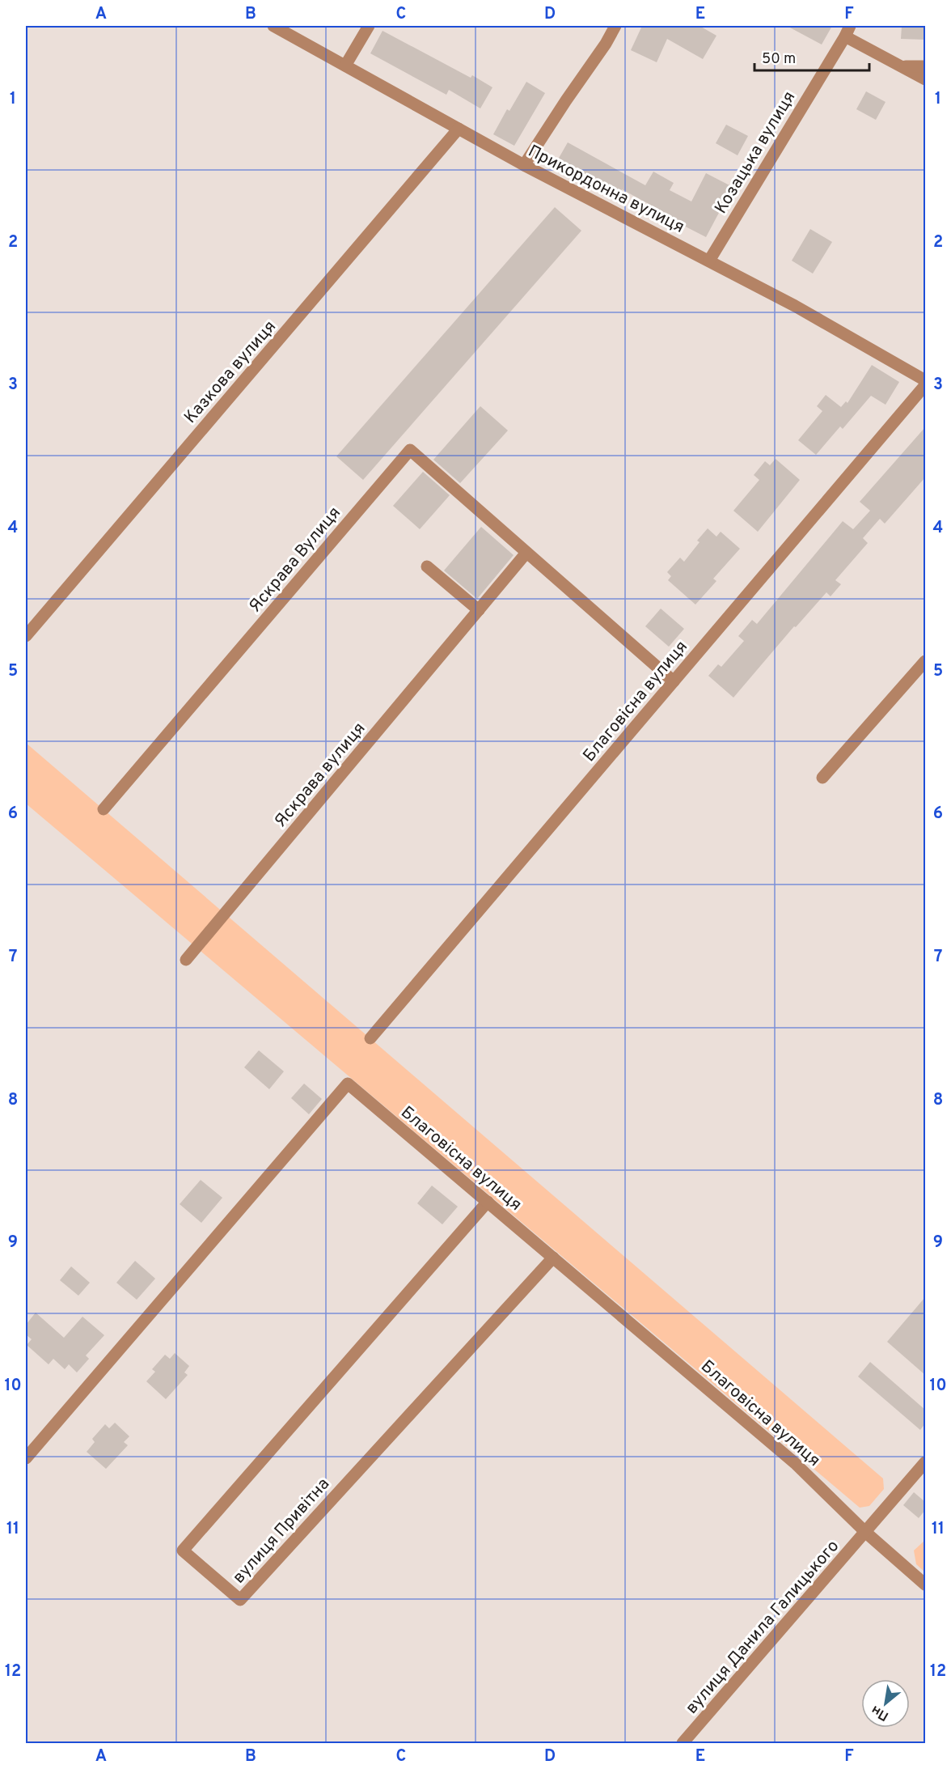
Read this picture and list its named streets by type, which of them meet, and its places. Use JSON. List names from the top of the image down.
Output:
{
  "streets": {
    "street": [
      "Козацька вулиця",
      "Прикордонна вулиця",
      "Казкова вулиця",
      "Яскрава Вулиця",
      "Благовісна вулиця",
      "Яскрава вулиця",
      "вулиця Привітна",
      "вулиця Данила Галицького"
    ]
  },
  "crossings": [
    ["Козацька вулиця", "Прикордонна вулиця"],
    ["Прикордонна вулиця", "Казкова вулиця"],
    ["Яскрава Вулиця", "Яскрава вулиця"],
    ["Благовісна вулиця", "вулиця Привітна"],
    ["Благовісна вулиця", "вулиця Данила Галицького"]
  ],
  "scale_bar": "50 m",
  "north": "bottom left",
  "grid": {
    "columns": [
      "A",
      "B",
      "C",
      "D",
      "E",
      "F"
    ],
    "rows": [
      "1",
      "2",
      "3",
      "4",
      "5",
      "6",
      "7",
      "8",
      "9",
      "10",
      "11",
      "12"
    ]
  }
}
